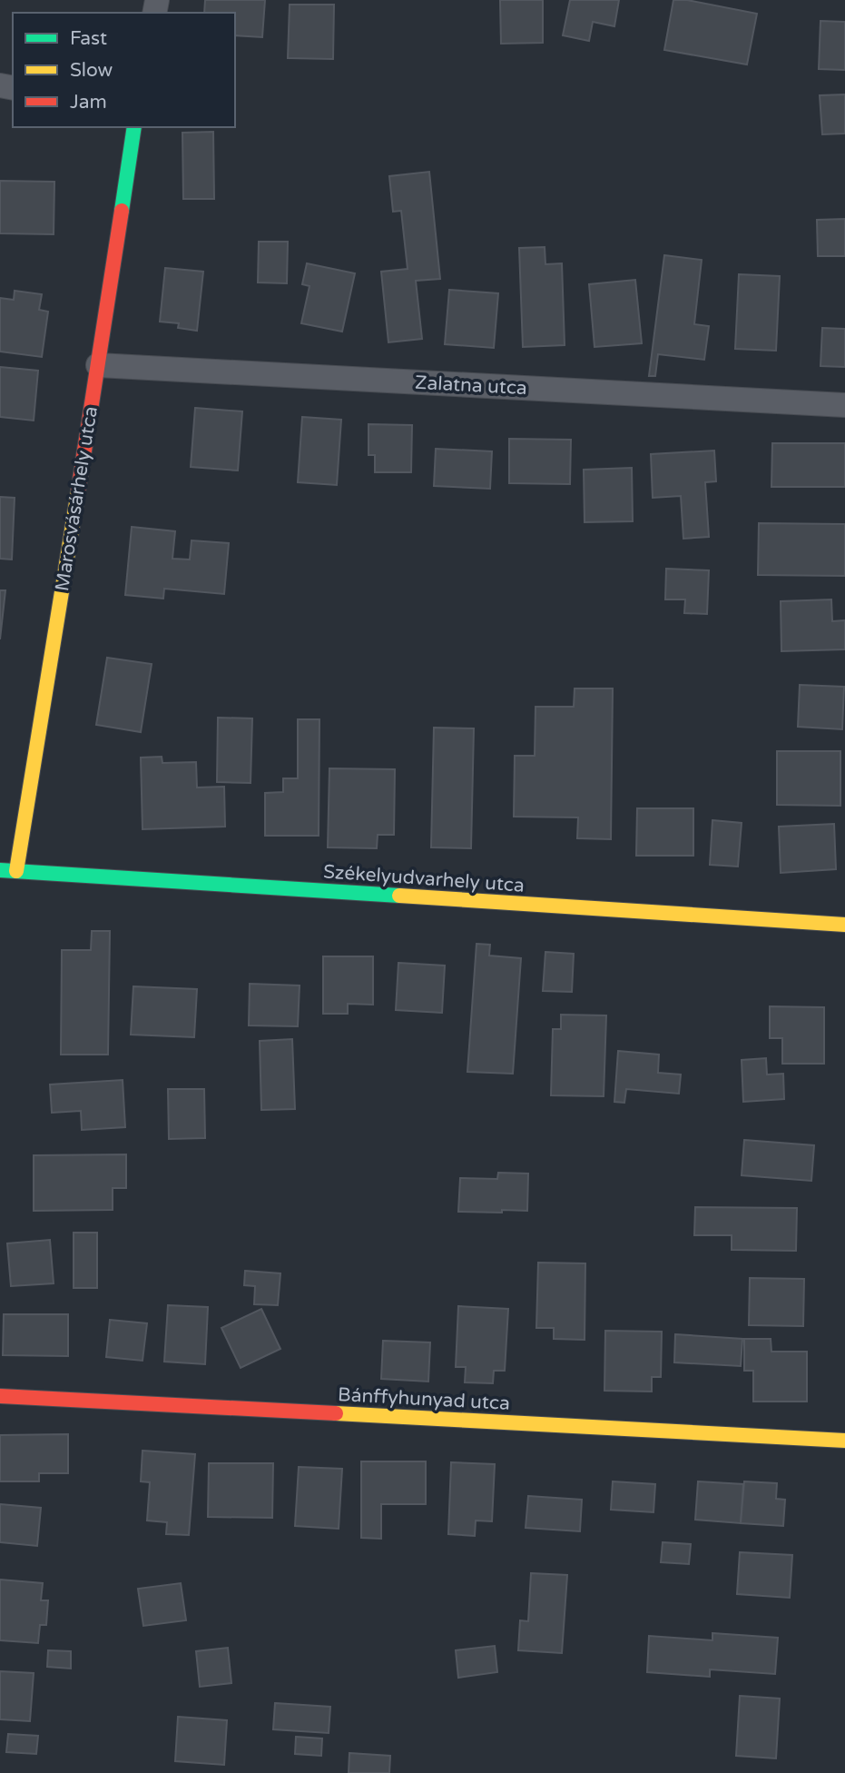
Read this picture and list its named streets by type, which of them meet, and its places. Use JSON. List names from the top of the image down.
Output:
{
  "streets": {
    "street": [
      "Zalatna utca",
      "Marosvásárhely utca",
      "Székelyudvarhely utca",
      "Bánffyhunyad utca"
    ]
  },
  "crossings": [
    ["Zalatna utca", "Marosvásárhely utca"],
    ["Marosvásárhely utca", "Székelyudvarhely utca"]
  ],
  "legend": ["Fast", "Slow", "Jam"]
}
